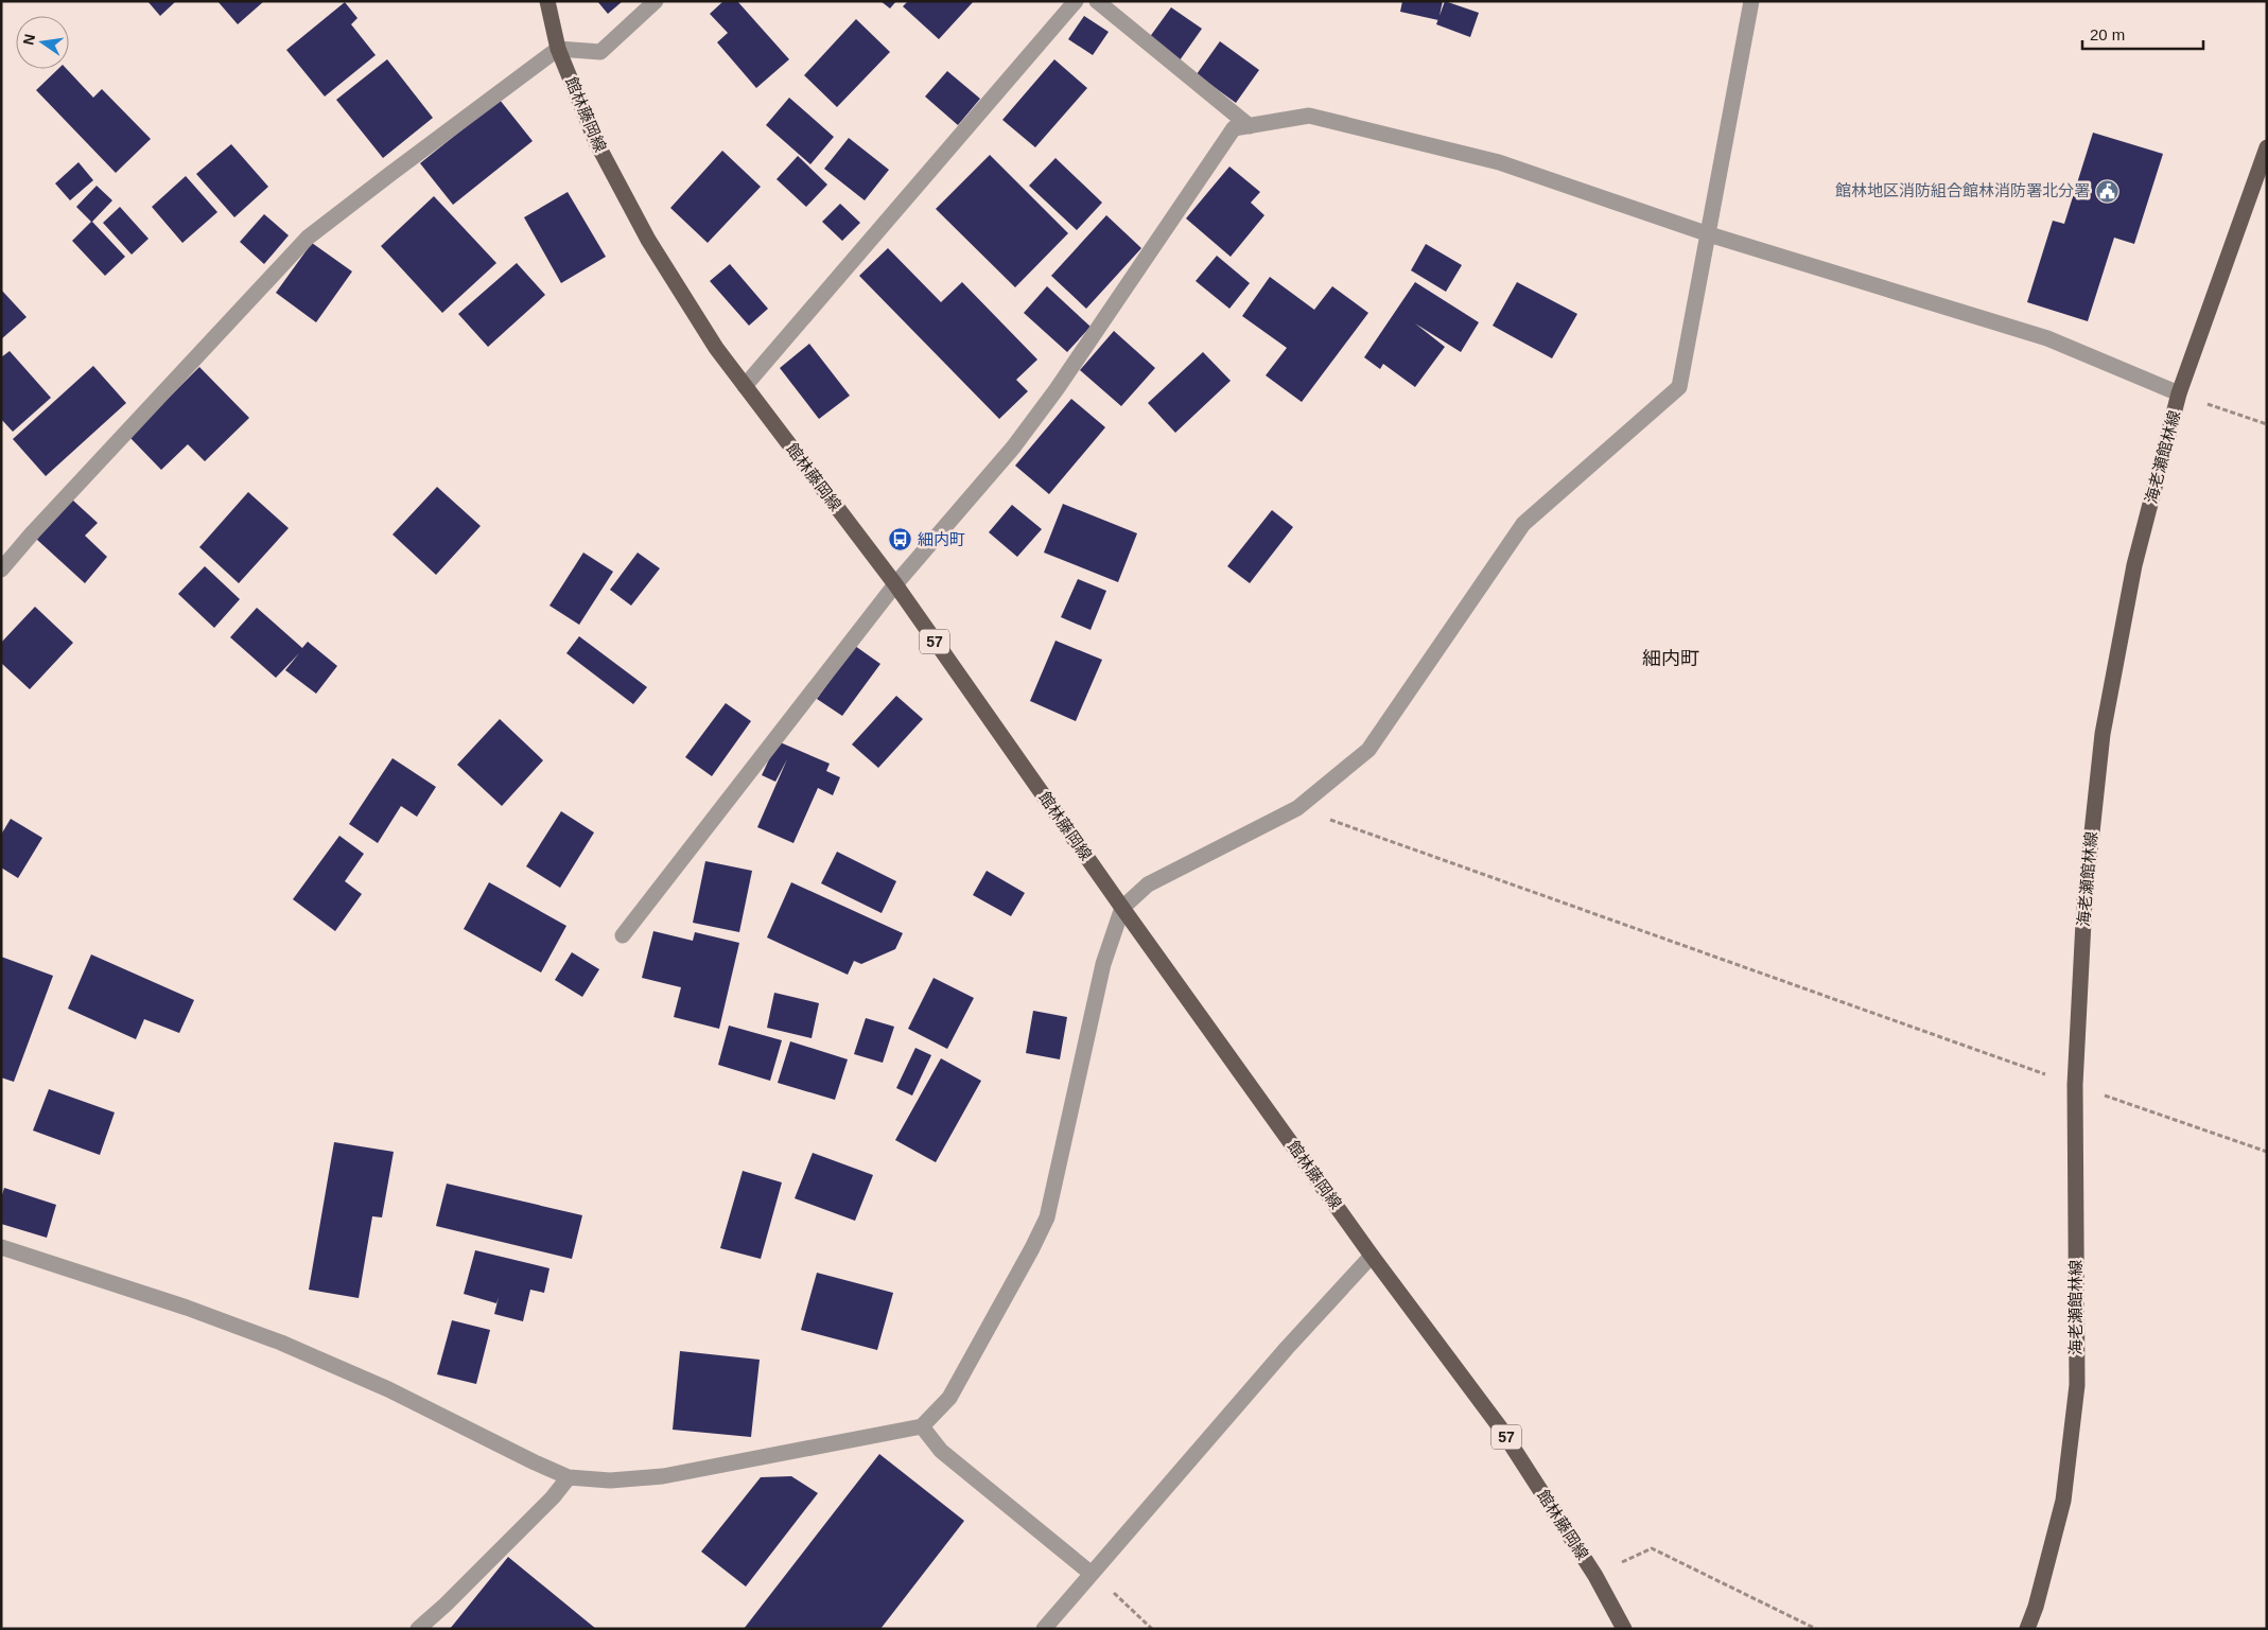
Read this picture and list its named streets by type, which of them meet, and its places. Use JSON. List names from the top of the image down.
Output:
{
  "streets": {
    "main road": ["館林藤岡線", "海老瀬館林線", "57"]
  },
  "districts": ["細内町"],
  "places": {
    "public building": ["館林地区消防組合館林消防署北分署"],
    "bus stop": ["細内町"]
  },
  "scale_bar": "20 m",
  "north": "left"
}
